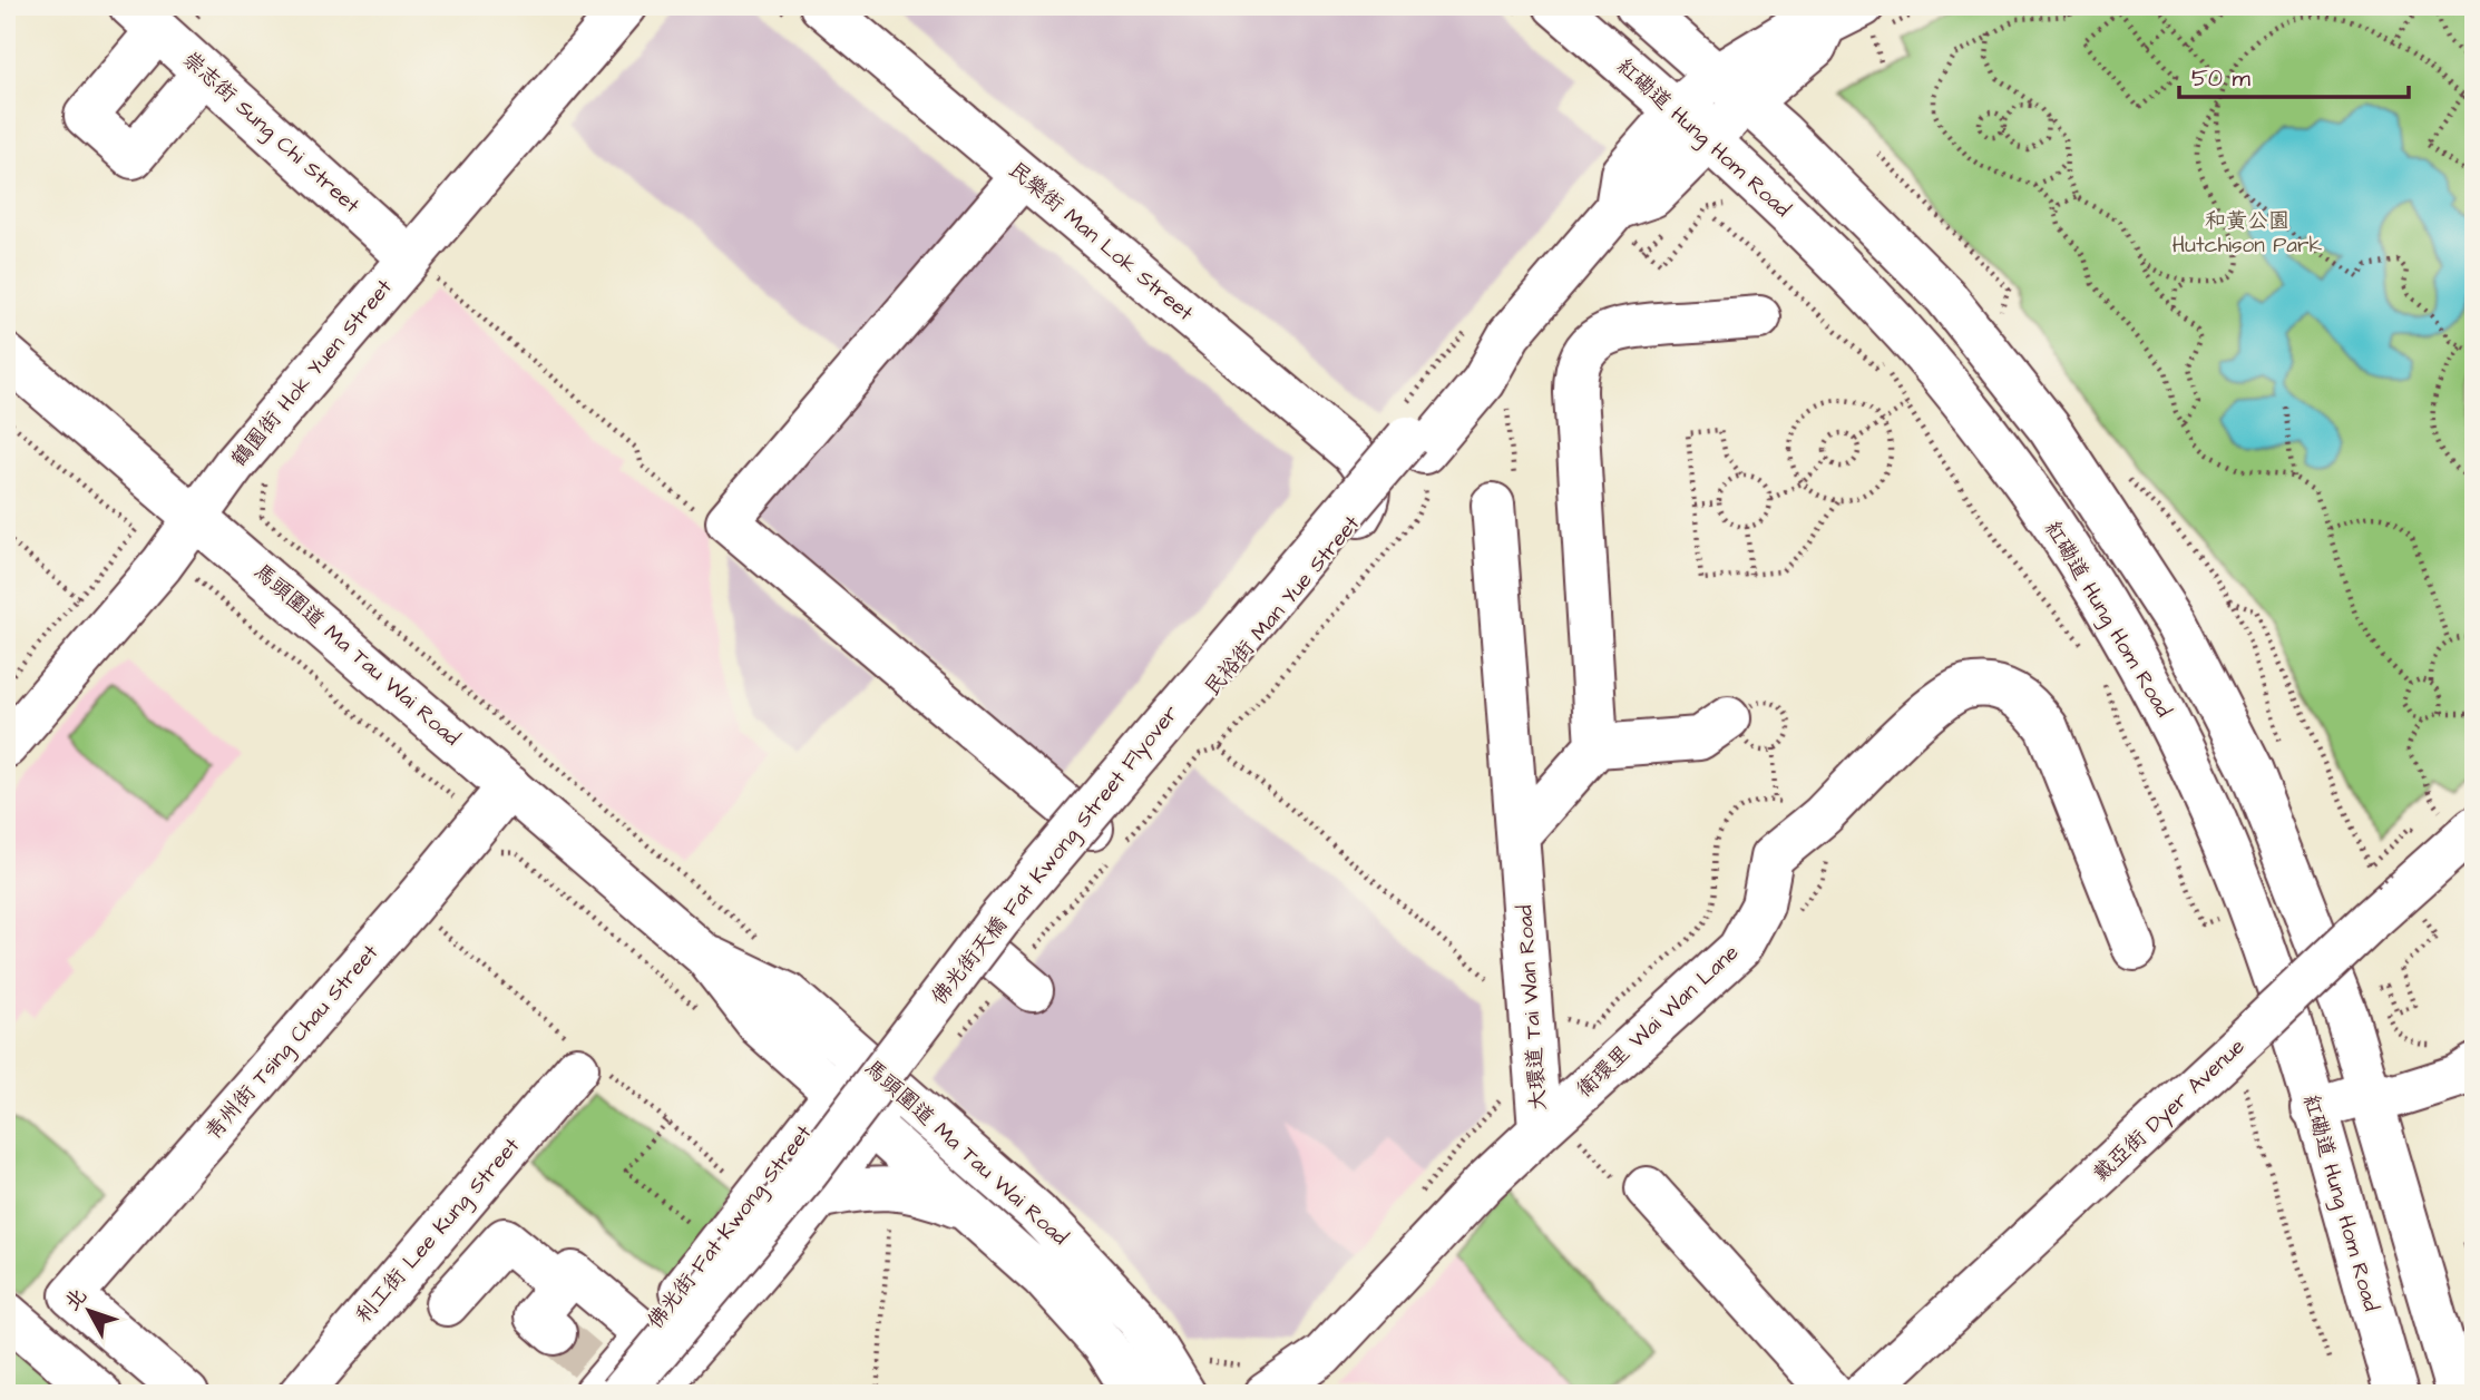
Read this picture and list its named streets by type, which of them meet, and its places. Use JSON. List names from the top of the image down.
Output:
{
  "streets": {
    "main road": [
      "崇志街 Sung Chi Street",
      "紅磡道 Hung Hom Road",
      "民樂街 Man Lok Street",
      "鶴園街 Hok Yuen Street",
      "民裕街 Man Yue Street",
      "馬頭圍道 Ma Tau Wai Road",
      "佛光街天橋 Fat Kwong Street Flyover",
      "大環道 Tai Wan Road",
      "衛環里 Wai Wan Lane",
      "青州街 Tsing Chau Street",
      "戴亞街 Dyer Avenue",
      "佛光街 Fat Kwong Street",
      "利工街 Lee Kung Street"
    ]
  },
  "crossings": [
    ["崇志街 Sung Chi Street", "鶴園街 Hok Yuen Street"],
    ["紅磡道 Hung Hom Road", "佛光街天橋 Fat Kwong Street Flyover"],
    ["民樂街 Man Lok Street", "民裕街 Man Yue Street"],
    ["鶴園街 Hok Yuen Street", "馬頭圍道 Ma Tau Wai Road"],
    ["民裕街 Man Yue Street", "馬頭圍道 Ma Tau Wai Road"],
    ["民裕街 Man Yue Street", "佛光街 Fat Kwong Street"],
    ["馬頭圍道 Ma Tau Wai Road", "青州街 Tsing Chau Street"],
    ["馬頭圍道 Ma Tau Wai Road", "佛光街 Fat Kwong Street"],
    ["佛光街天橋 Fat Kwong Street Flyover", "佛光街 Fat Kwong Street"],
    ["大環道 Tai Wan Road", "衛環里 Wai Wan Lane"]
  ],
  "parks": ["和黃公園 Hutchison Park"],
  "scale_bar": "50 m",
  "north": "top left"
}
